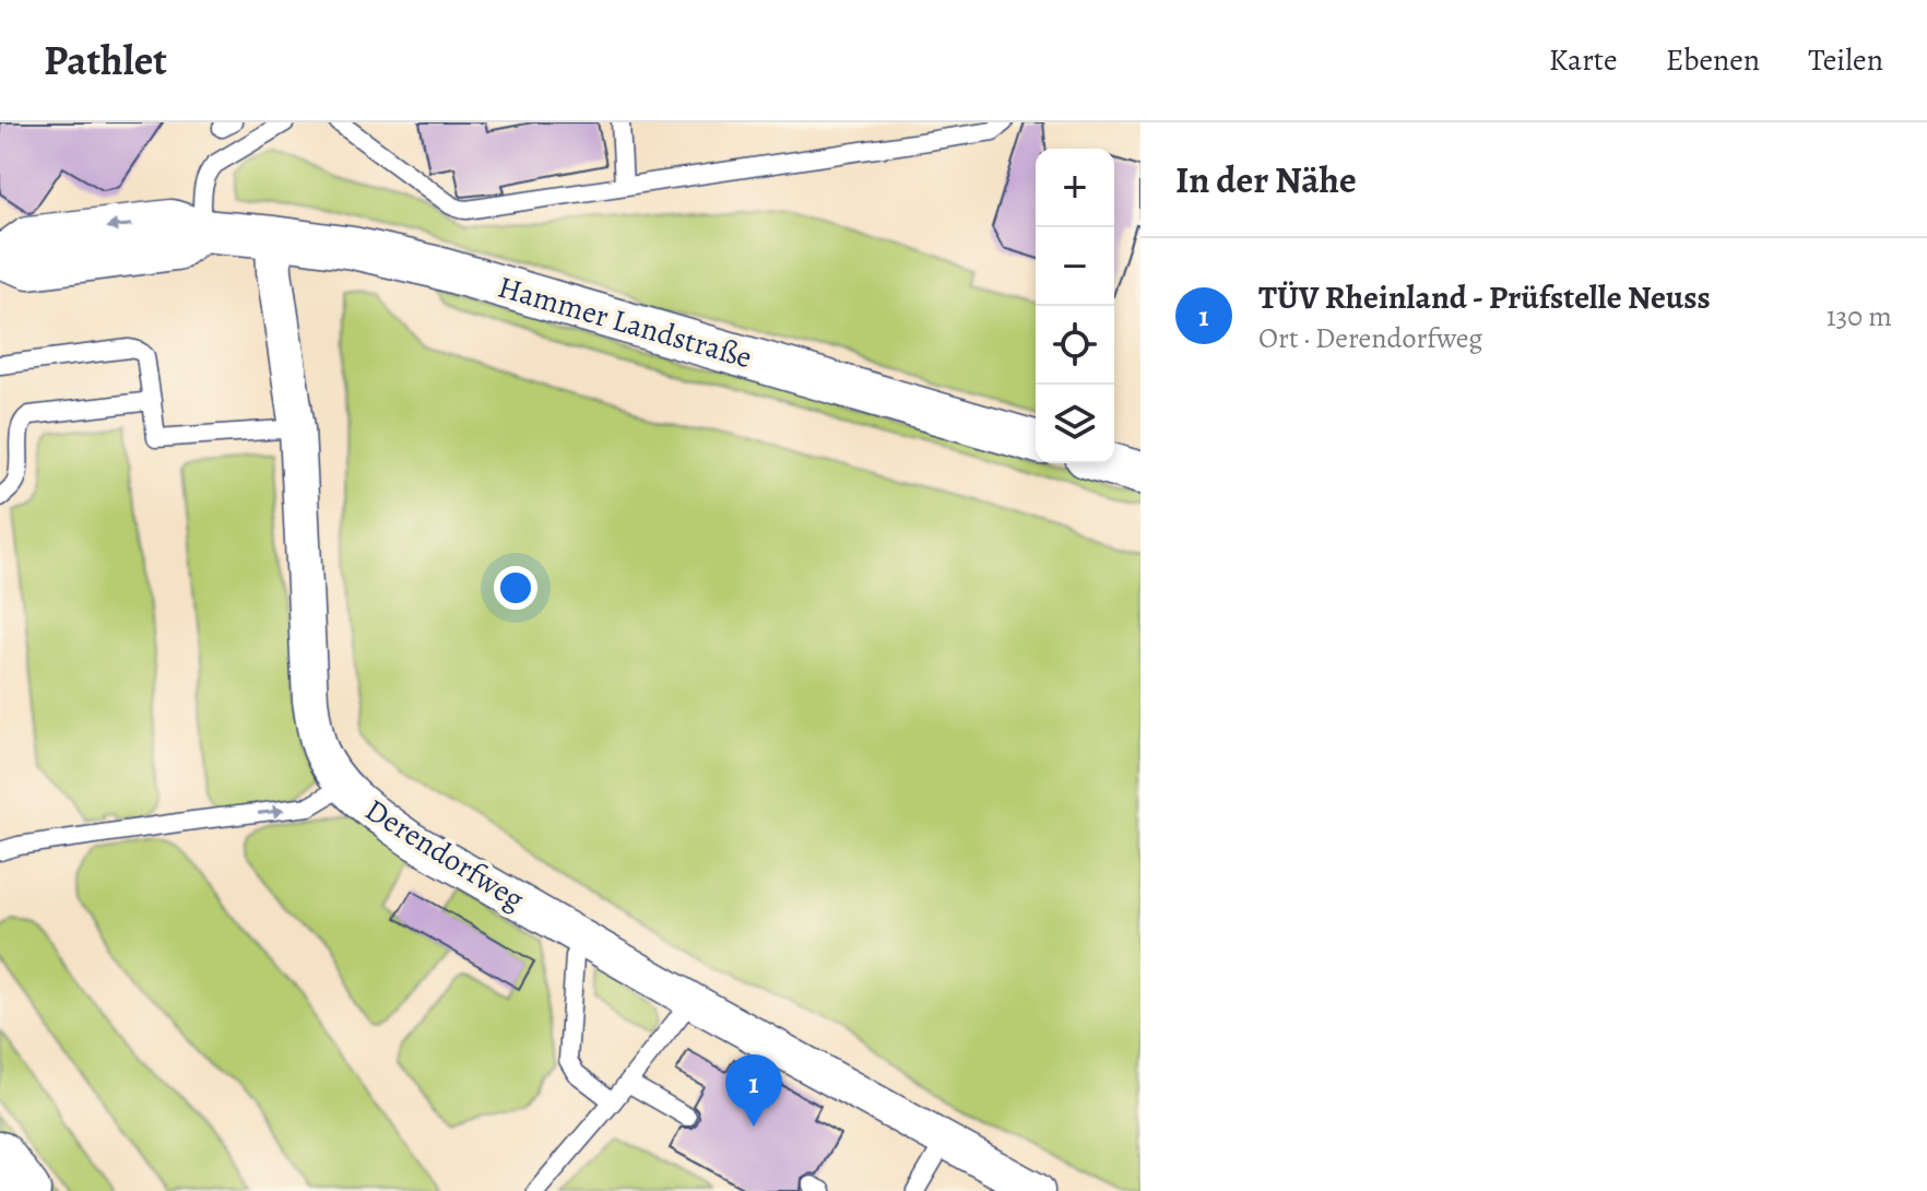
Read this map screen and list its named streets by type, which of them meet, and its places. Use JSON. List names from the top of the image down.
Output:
{
  "streets": {
    "street": ["Hammer Landstraße", "Derendorfweg"]
  },
  "crossings": [
    ["Hammer Landstraße", "Derendorfweg"]
  ],
  "page": {
    "header": "Pathlet",
    "nav": ["Karte", "Ebenen", "Teilen"],
    "heading": "In der Nähe",
    "map_buttons": ["+", "−"],
    "list": [
      {
        "mark": "1",
        "name": "TÜV Rheinland - Prüfstelle Neuss",
        "note": "Ort · Derendorfweg",
        "value": "130 m"
      }
    ],
    "pins": "1"
  }
}
